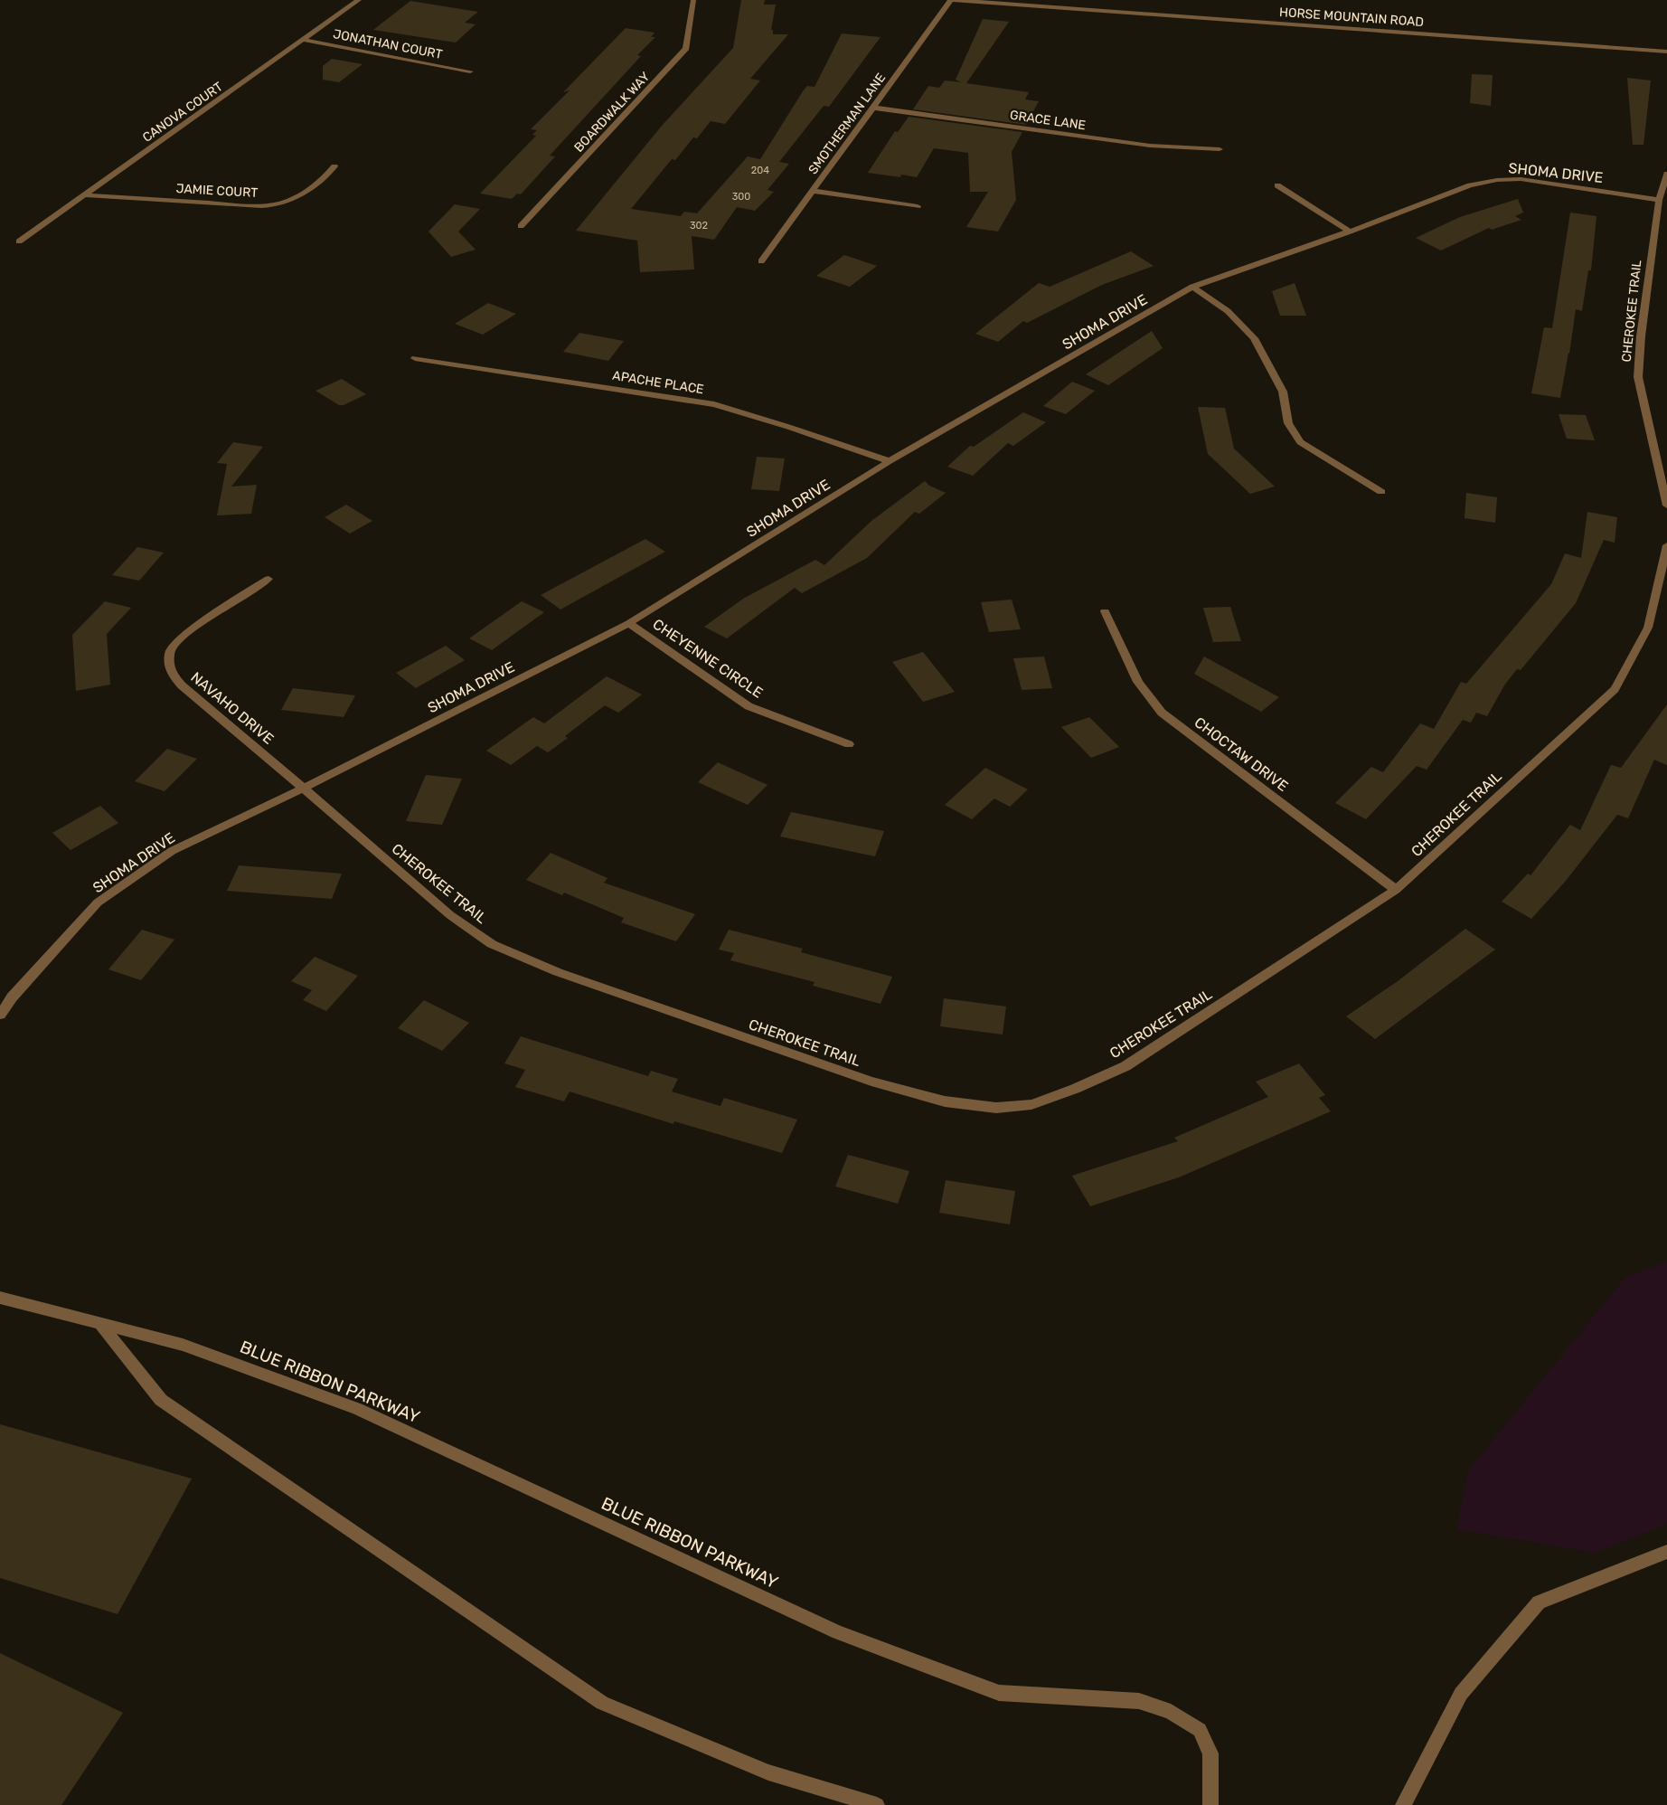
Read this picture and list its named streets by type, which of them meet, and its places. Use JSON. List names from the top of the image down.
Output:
{
  "streets": {
    "street": [
      "HORSE MOUNTAIN ROAD",
      "JONATHAN COURT",
      "CANOVA COURT",
      "BOARDWALK WAY",
      "GRACE LANE",
      "SMOTHERMAN LANE",
      "SHOMA DRIVE",
      "JAMIE COURT",
      "CHEROKEE TRAIL",
      "APACHE PLACE",
      "CHEYENNE CIRCLE",
      "NAVAHO DRIVE",
      "CHOCTAW DRIVE",
      "BLUE RIBBON PARKWAY"
    ]
  },
  "crossings": [
    ["HORSE MOUNTAIN ROAD", "SMOTHERMAN LANE"],
    ["JONATHAN COURT", "CANOVA COURT"],
    ["CANOVA COURT", "JAMIE COURT"],
    ["GRACE LANE", "SMOTHERMAN LANE"],
    ["SHOMA DRIVE", "CHEROKEE TRAIL"],
    ["SHOMA DRIVE", "APACHE PLACE"],
    ["SHOMA DRIVE", "CHEYENNE CIRCLE"],
    ["SHOMA DRIVE", "NAVAHO DRIVE"],
    ["CHEROKEE TRAIL", "NAVAHO DRIVE"],
    ["CHEROKEE TRAIL", "CHOCTAW DRIVE"]
  ],
  "house_numbers": ["204", "300", "302"]
}
